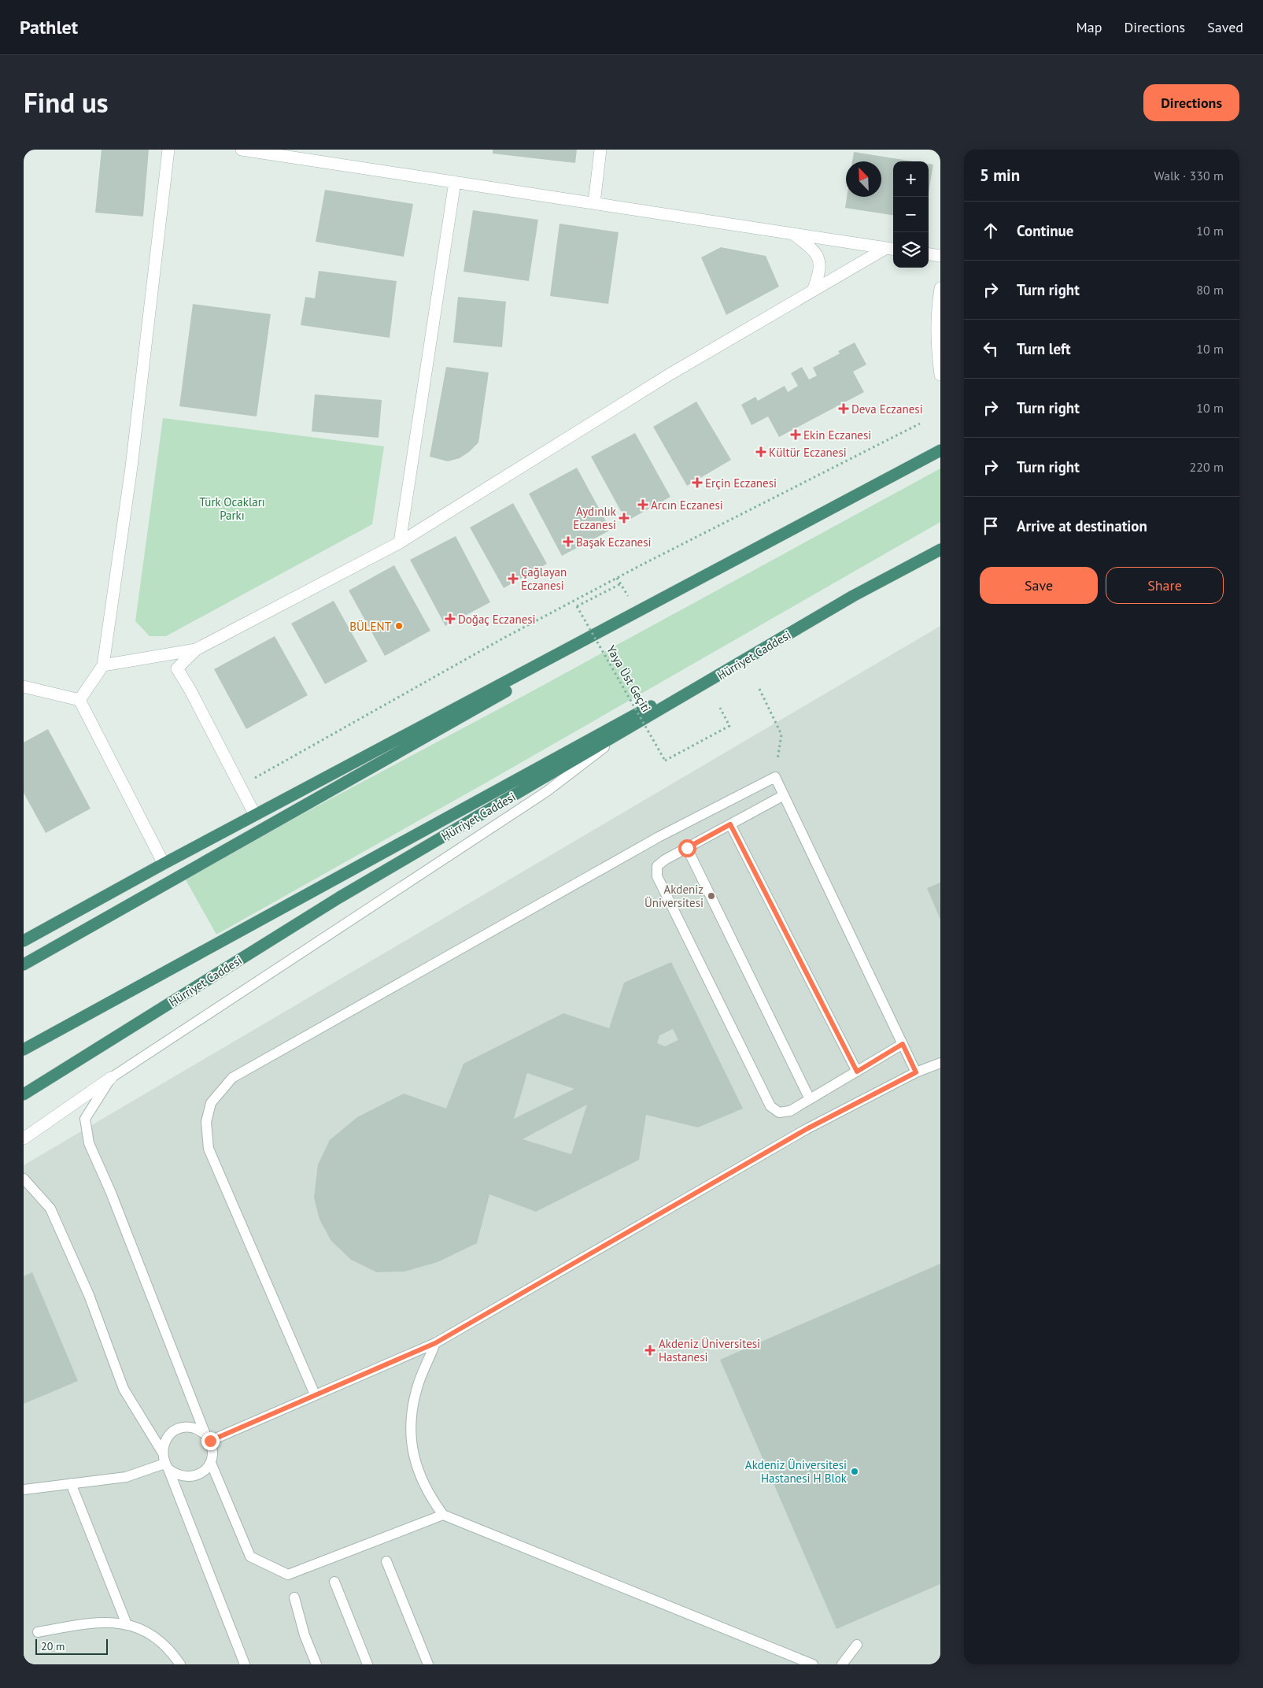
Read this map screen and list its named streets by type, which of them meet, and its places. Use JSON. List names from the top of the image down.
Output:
{
  "streets": {
    "highway": ["Hürriyet Caddesi"],
    "path": ["Yaya Üst Geçiti"]
  },
  "parks": ["Türk Ocakları Parkı"],
  "places": {
    "health": [
      "Deva Eczanesi",
      "Ekin Eczanesi",
      "Kültür Eczanesi",
      "Erçin Eczanesi",
      "Arcın Eczanesi",
      "Aydınlık Eczanesi",
      "Başak Eczanesi",
      "Çağlayan Eczanesi",
      "Doğaç Eczanesi",
      "Akdeniz Üniversitesi Hastanesi"
    ],
    "other": ["BÜLENT", "Akdeniz Üniversitesi", "Akdeniz Üniversitesi Hastanesi H Blok"]
  },
  "scale_bar": "20 m",
  "north": "top left",
  "page": {
    "header": "Pathlet",
    "nav": ["Map", "Directions", "Saved"],
    "title": "Find us",
    "buttons": [
      "Directions",
      ["Save", "Share"]
    ],
    "heading": ["5 min", "Walk · 330 m"],
    "map_buttons": ["+", "−"],
    "list": [
      ["Continue", "10 m"],
      ["Turn right", "80 m"],
      ["Turn left", "10 m"],
      ["Turn right", "10 m"],
      ["Turn right", "220 m"],
      "Arrive at destination"
    ],
    "scale": "20 m"
  }
}
